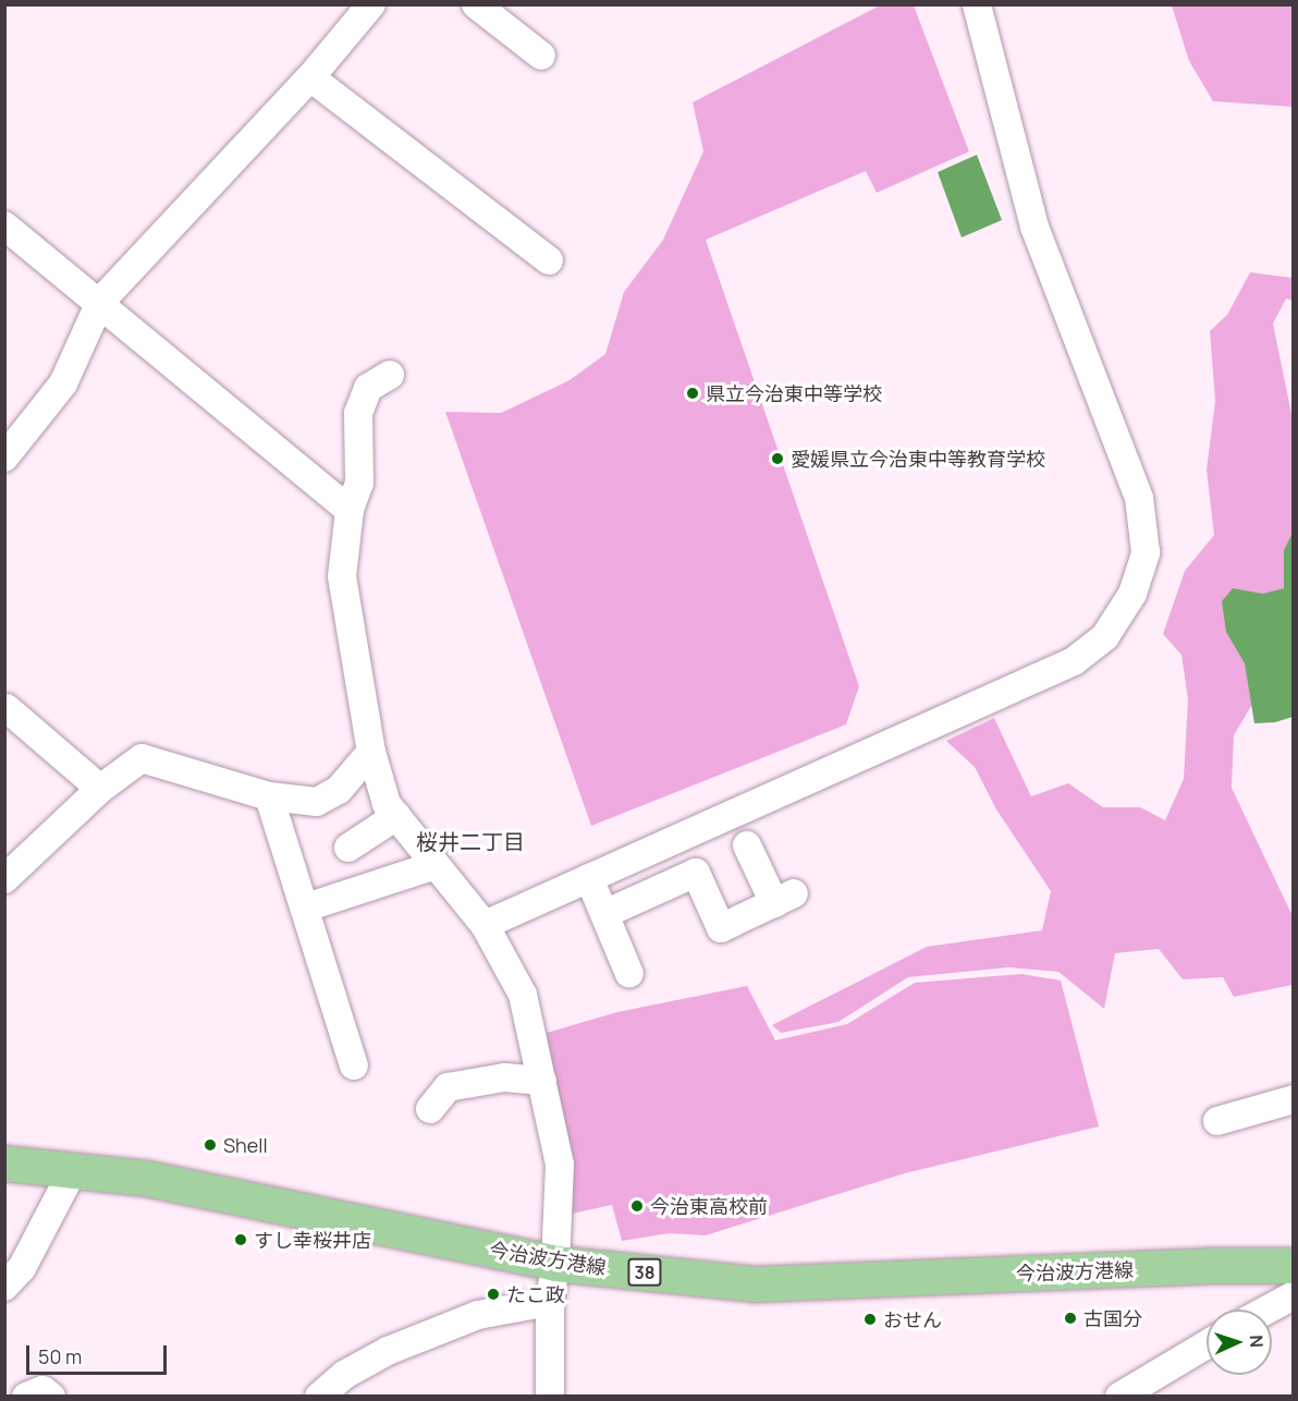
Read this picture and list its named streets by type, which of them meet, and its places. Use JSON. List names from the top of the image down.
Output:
{
  "streets": {
    "main road": ["今治波方港線", "38"]
  },
  "districts": ["桜井二丁目"],
  "places": [
    "県立今治東中等学校",
    "愛媛県立今治東中等教育学校",
    "Shell",
    "今治東高校前",
    "すし幸桜井店",
    "たこ政",
    "古国分",
    "おせん"
  ],
  "scale_bar": "50 m",
  "north": "right"
}
